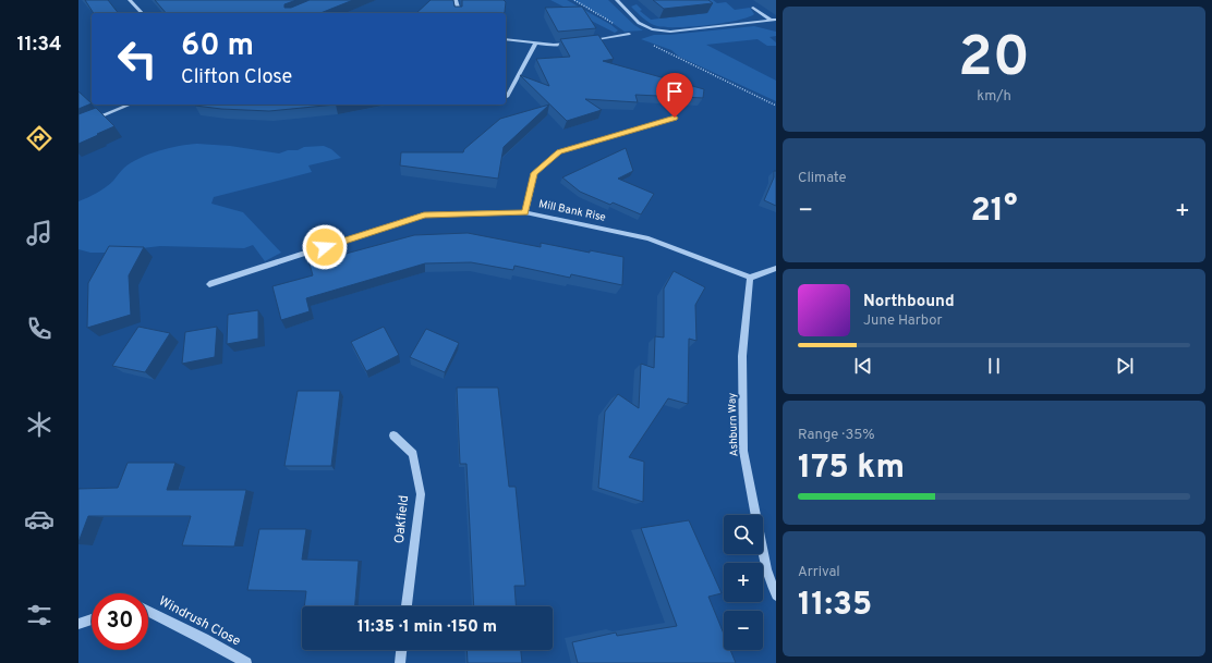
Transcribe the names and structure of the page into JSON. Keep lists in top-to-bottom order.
{
  "streets": {
    "street": [
      "Mill Bank Rise",
      "Ashburn Way",
      "Oakfield",
      "Windrush Close"
    ]
  },
  "crossings": [
    ["Mill Bank Rise", "Ashburn Way"]
  ],
  "page": {
    "tabs": "11:34",
    "tile": [
      ["20", "km/h"],
      "Climate",
      ["Range · 35%", "175 km"],
      ["Arrival", "11:35"]
    ],
    "turn": ["60 m", "Clifton Close"],
    "heat": ["−", "21°", "+"],
    "song": ["Northbound", "June Harbor"],
    "map_buttons": ["+", "−"],
    "limit": "30",
    "trip": "11:35 · 1 min · 150 m"
  }
}
